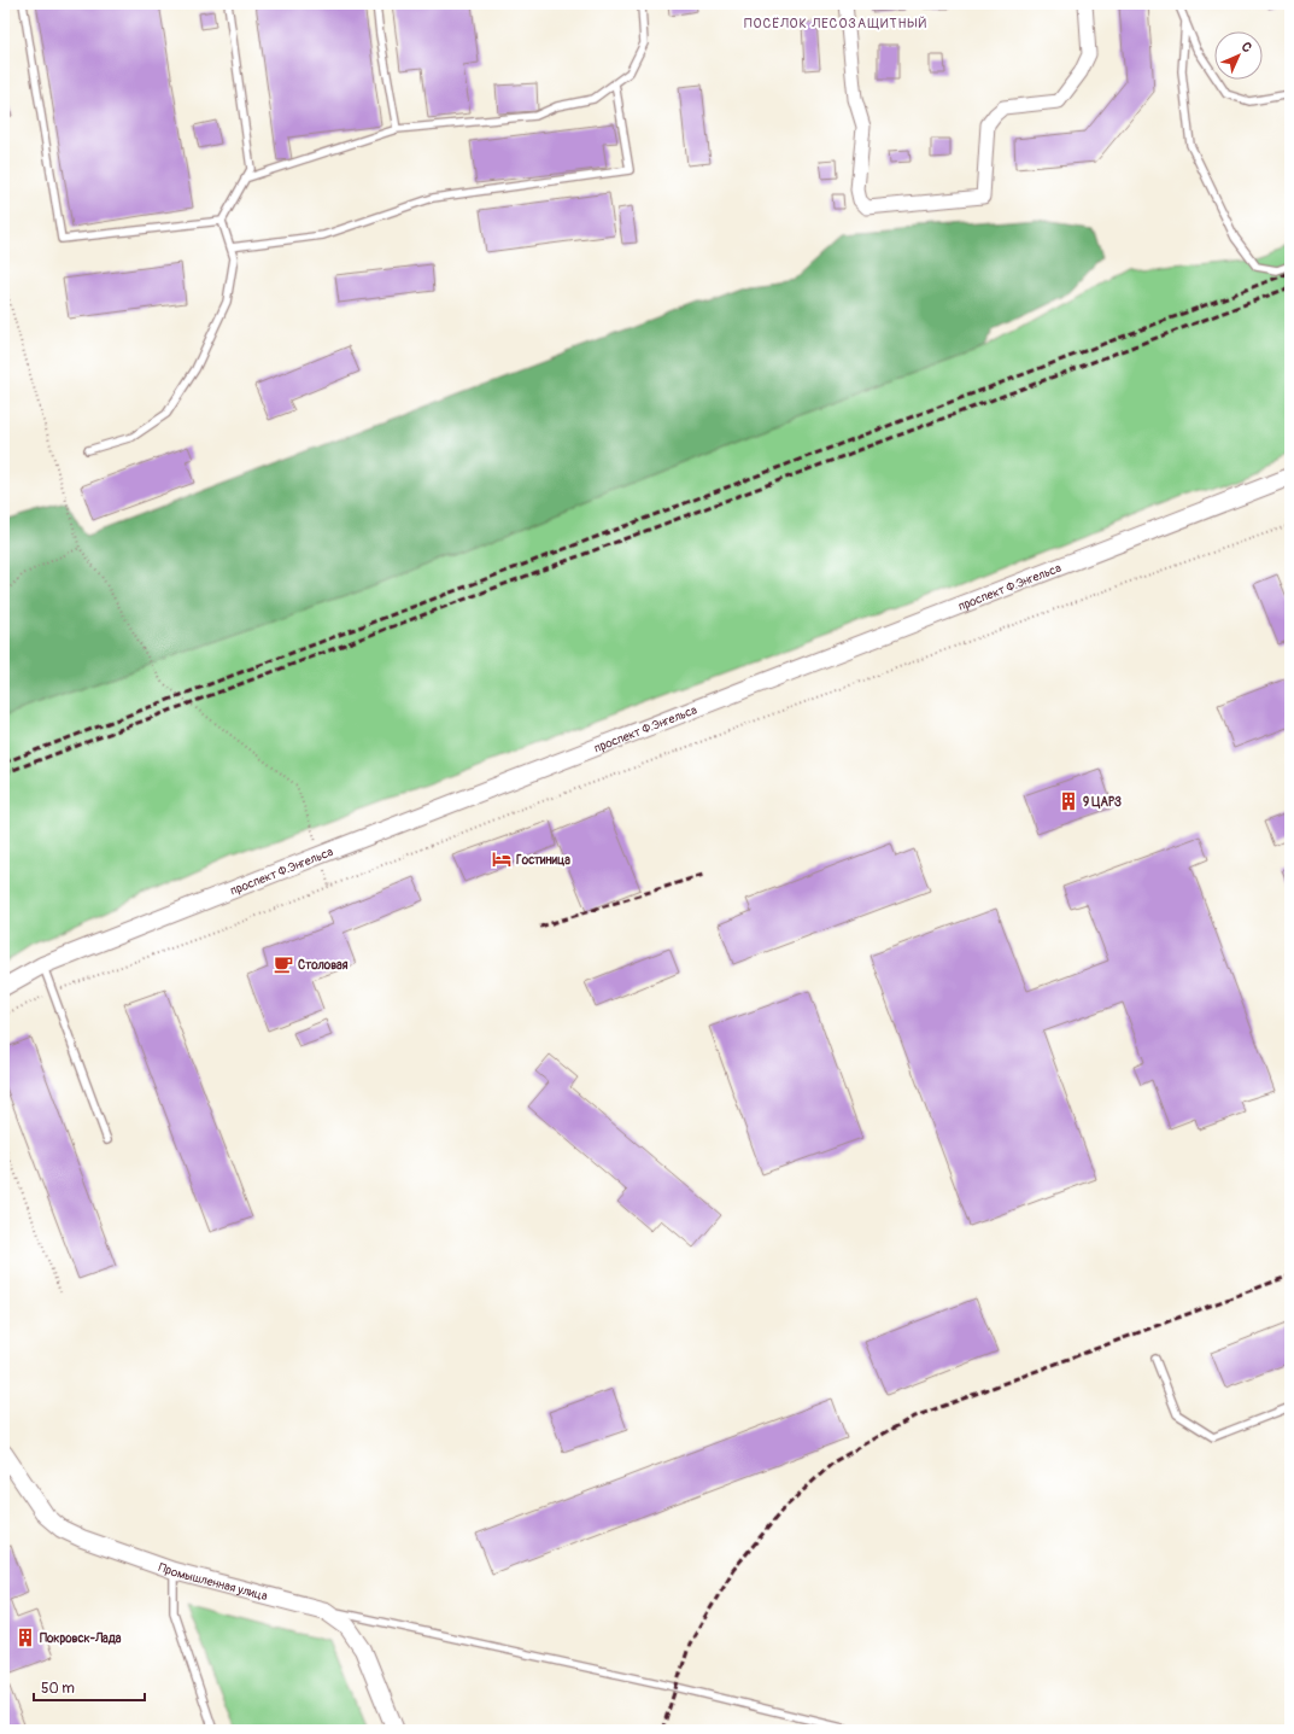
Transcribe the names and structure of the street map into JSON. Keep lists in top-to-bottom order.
{
  "streets": {
    "street": ["проспект Ф.Энгельса", "Промышленная улица"]
  },
  "districts": ["ПОСЁЛОК ЛЕСОЗАЩИТНЫЙ"],
  "places": {
    "building": ["9 ЦАРЗ", "Покровск-Лада"],
    "hotel": ["Гостиница"],
    "cafe": ["Столовая"]
  },
  "scale_bar": "50 m",
  "north": "top right"
}
